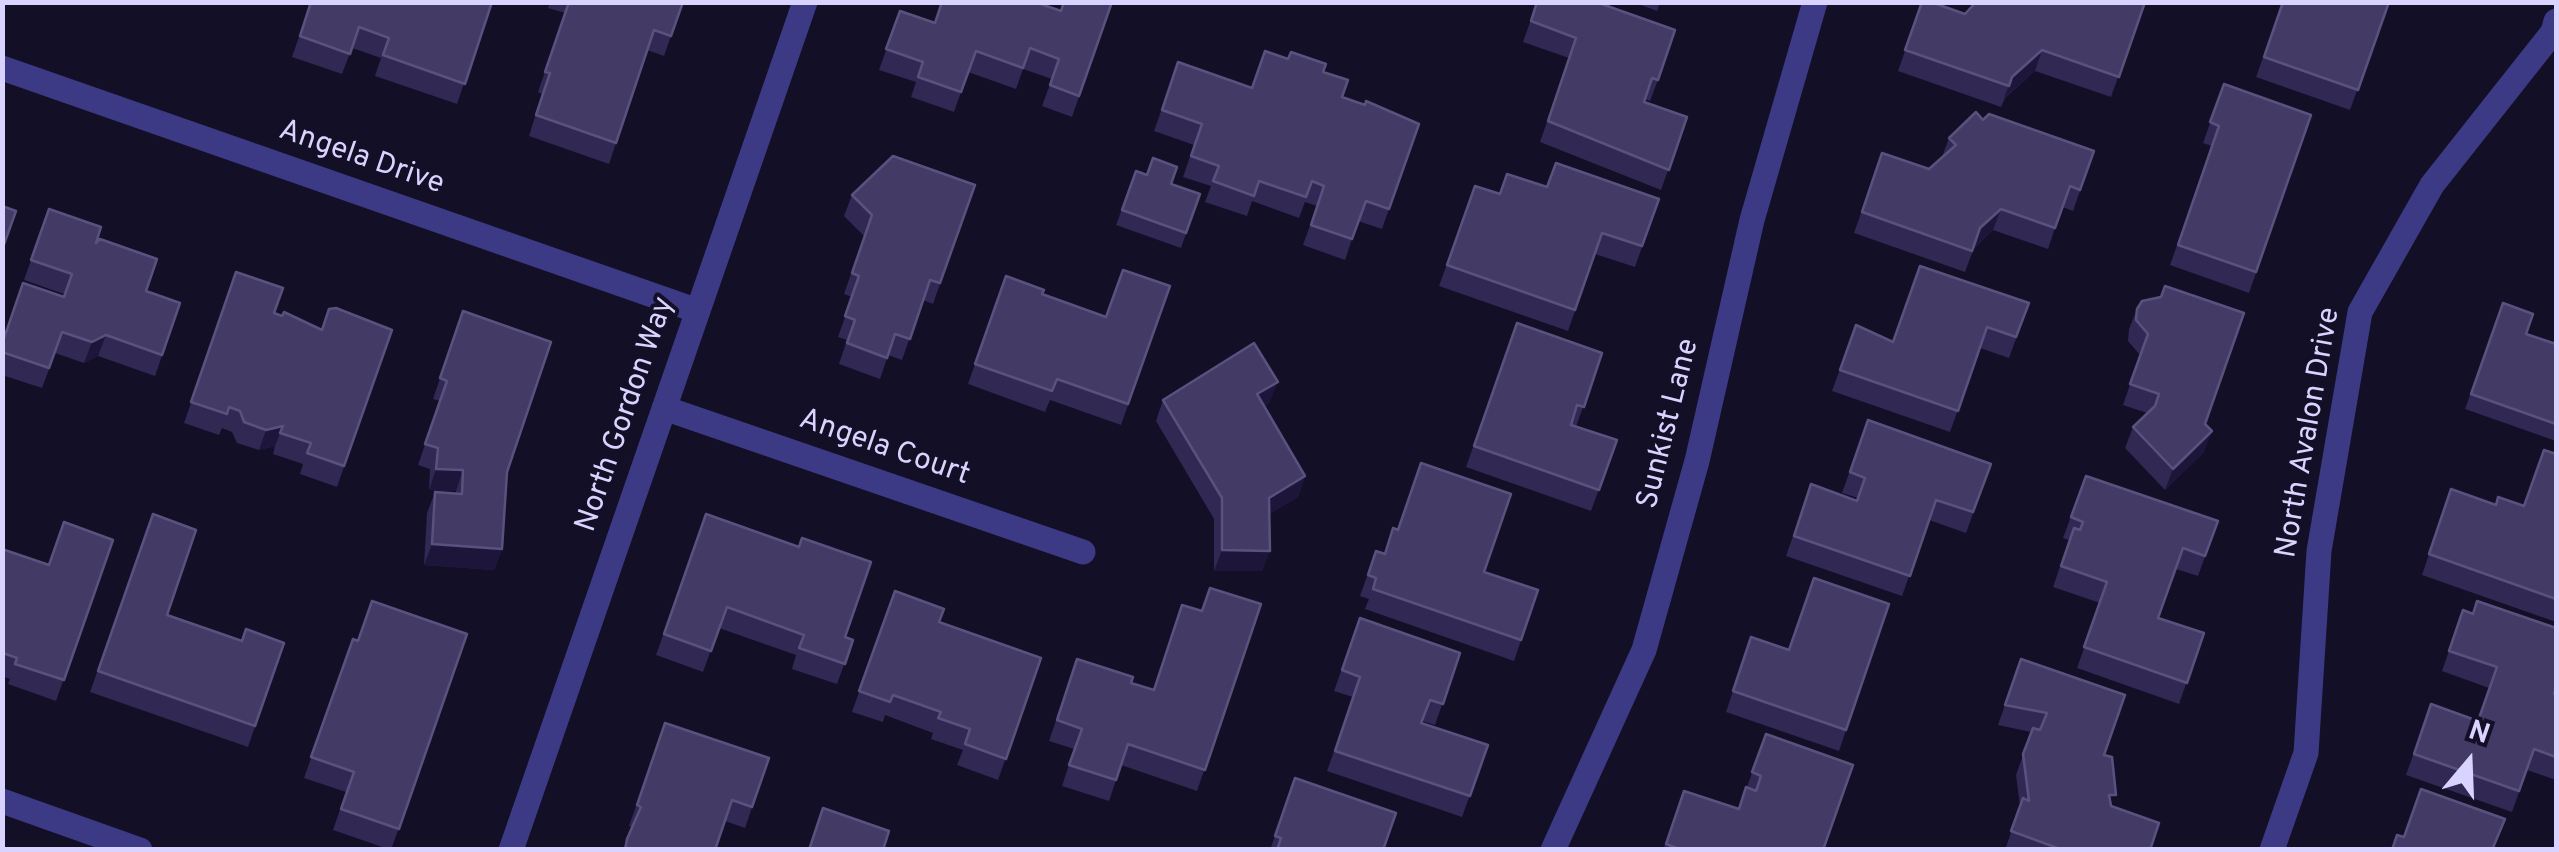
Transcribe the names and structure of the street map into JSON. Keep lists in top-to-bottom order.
{
  "streets": {
    "street": [
      "Angela Drive",
      "North Gordon Way",
      "Sunkist Lane",
      "North Avalon Drive",
      "Angela Court"
    ]
  },
  "crossings": [
    ["Angela Drive", "North Gordon Way"],
    ["North Gordon Way", "Angela Court"]
  ],
  "north": "top"
}
